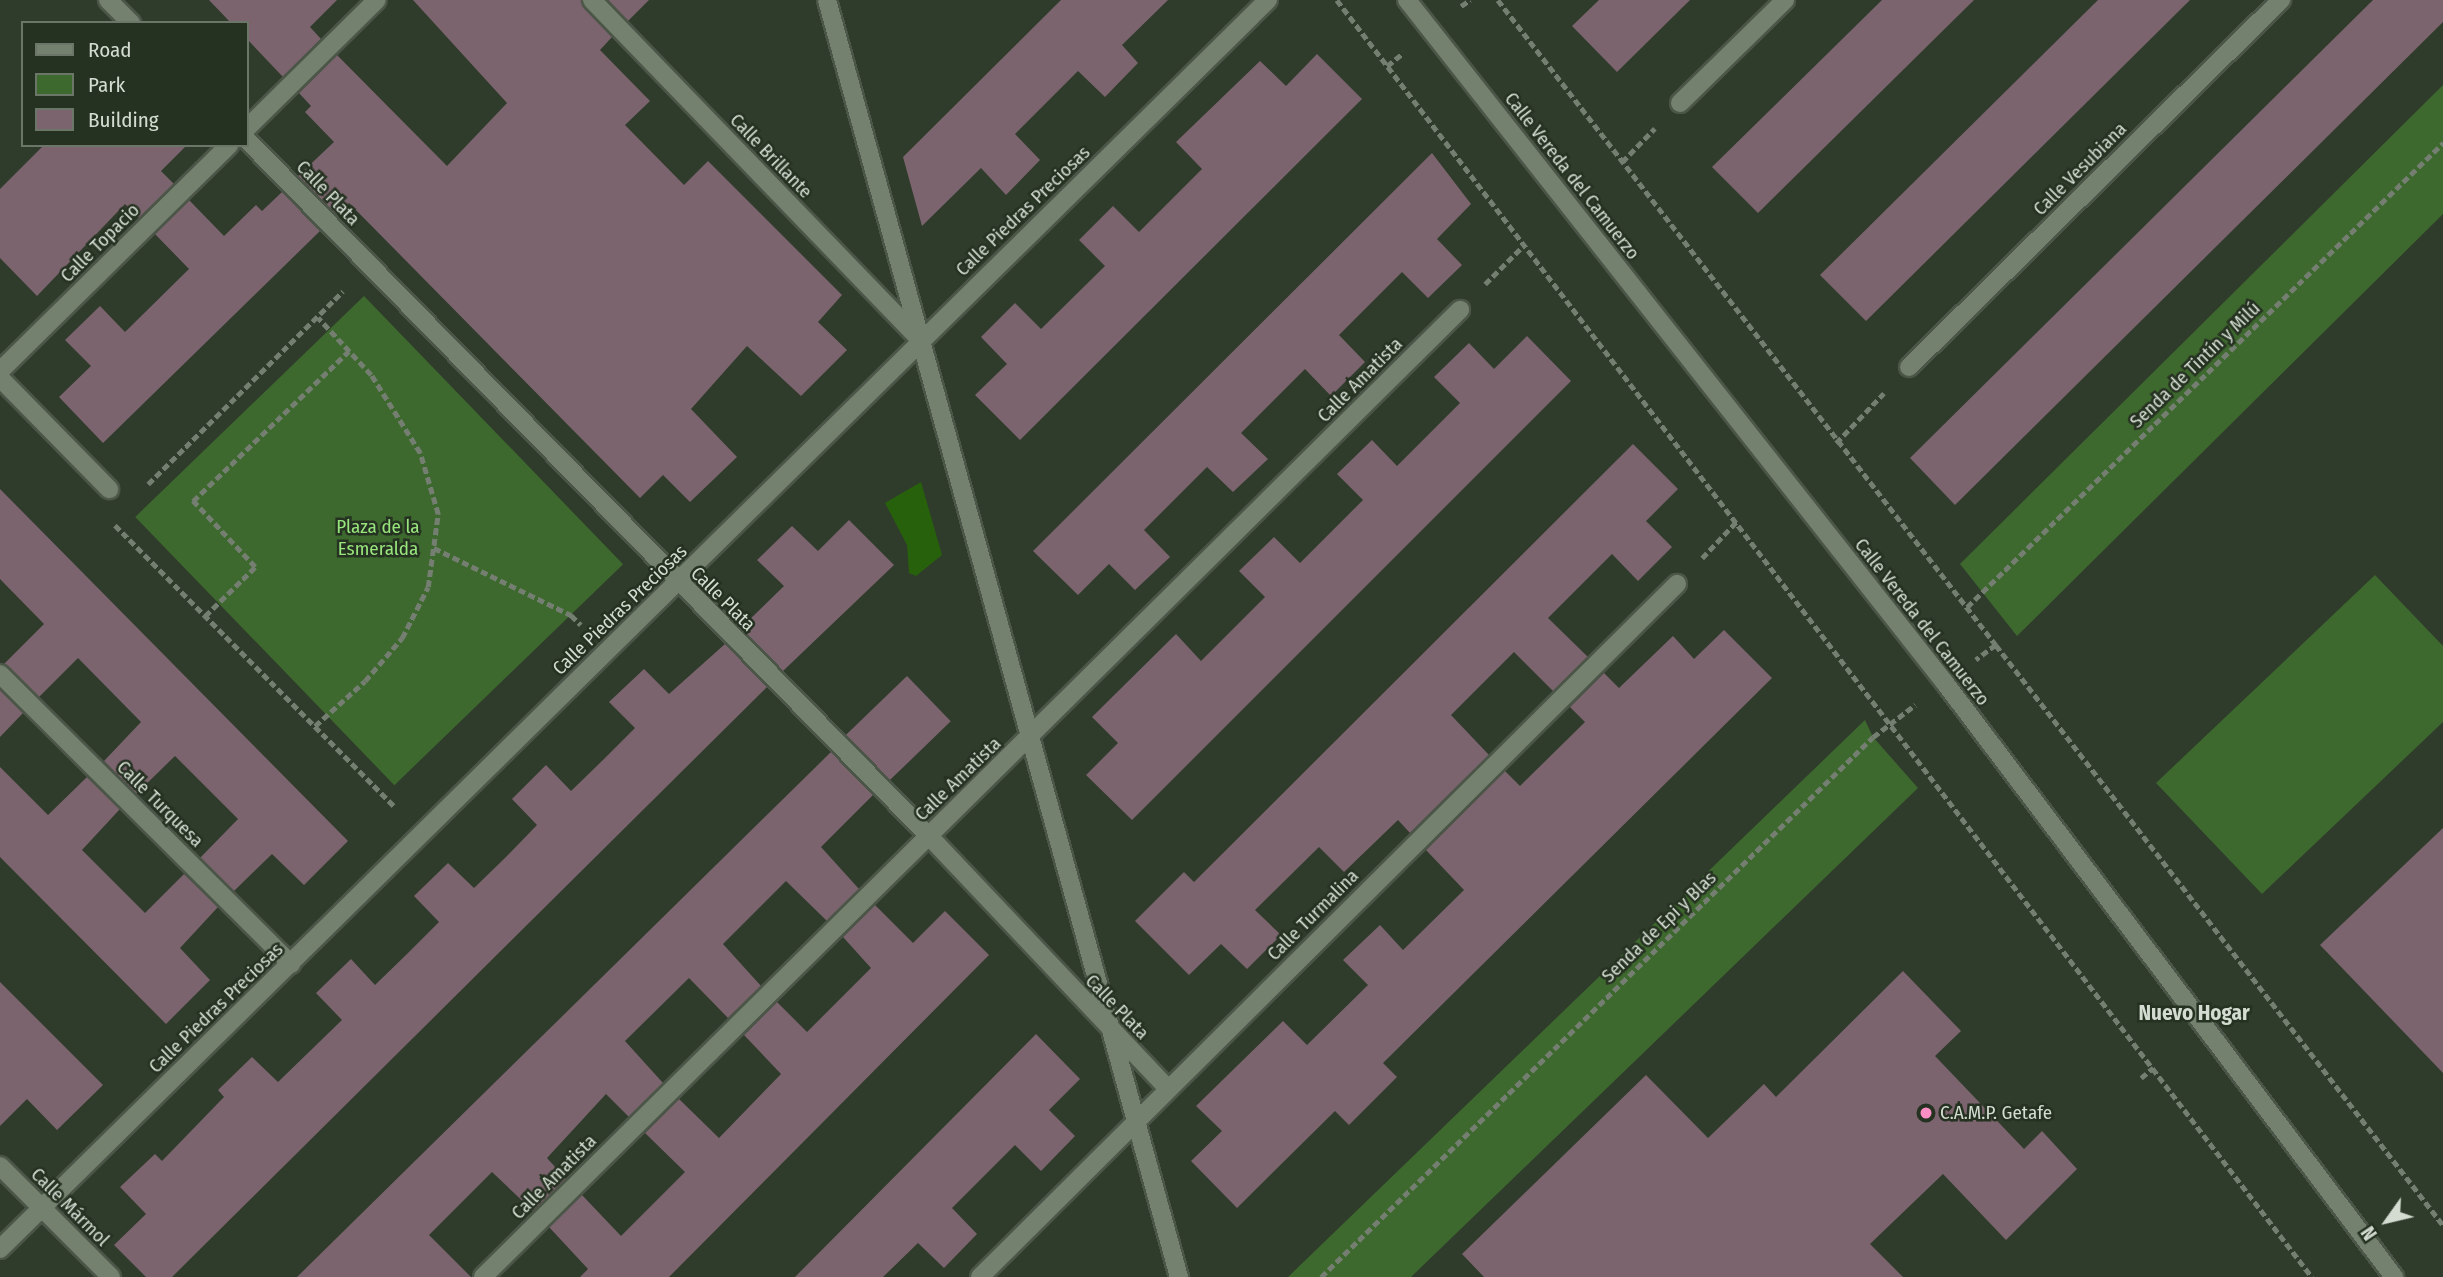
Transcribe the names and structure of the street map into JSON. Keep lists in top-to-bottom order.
{
  "streets": {
    "street": [
      "Calle Brillante",
      "Calle Vesubiana",
      "Calle Vereda del Camuerzo",
      "Calle Plata",
      "Calle Piedras Preciosas",
      "Calle Topacio",
      "Calle Amatista",
      "Calle Turquesa",
      "Calle Turmalina",
      "Calle Mármol"
    ],
    "path": ["Senda de Tintín y Milú", "Senda de Epi y Blas"]
  },
  "crossings": [
    ["Calle Brillante", "Calle Piedras Preciosas"],
    ["Calle Vereda del Camuerzo", "Senda de Epi y Blas"],
    ["Calle Plata", "Calle Piedras Preciosas"],
    ["Calle Plata", "Calle Amatista"],
    ["Calle Plata", "Calle Turmalina"],
    ["Calle Piedras Preciosas", "Calle Turquesa"],
    ["Calle Piedras Preciosas", "Calle Mármol"]
  ],
  "districts": ["Nuevo Hogar"],
  "parks": ["Plaza de la Esmeralda"],
  "places": ["C.A.M.P. Getafe"],
  "legend": ["Road", "Park", "Building"],
  "north": "bottom left"
}
